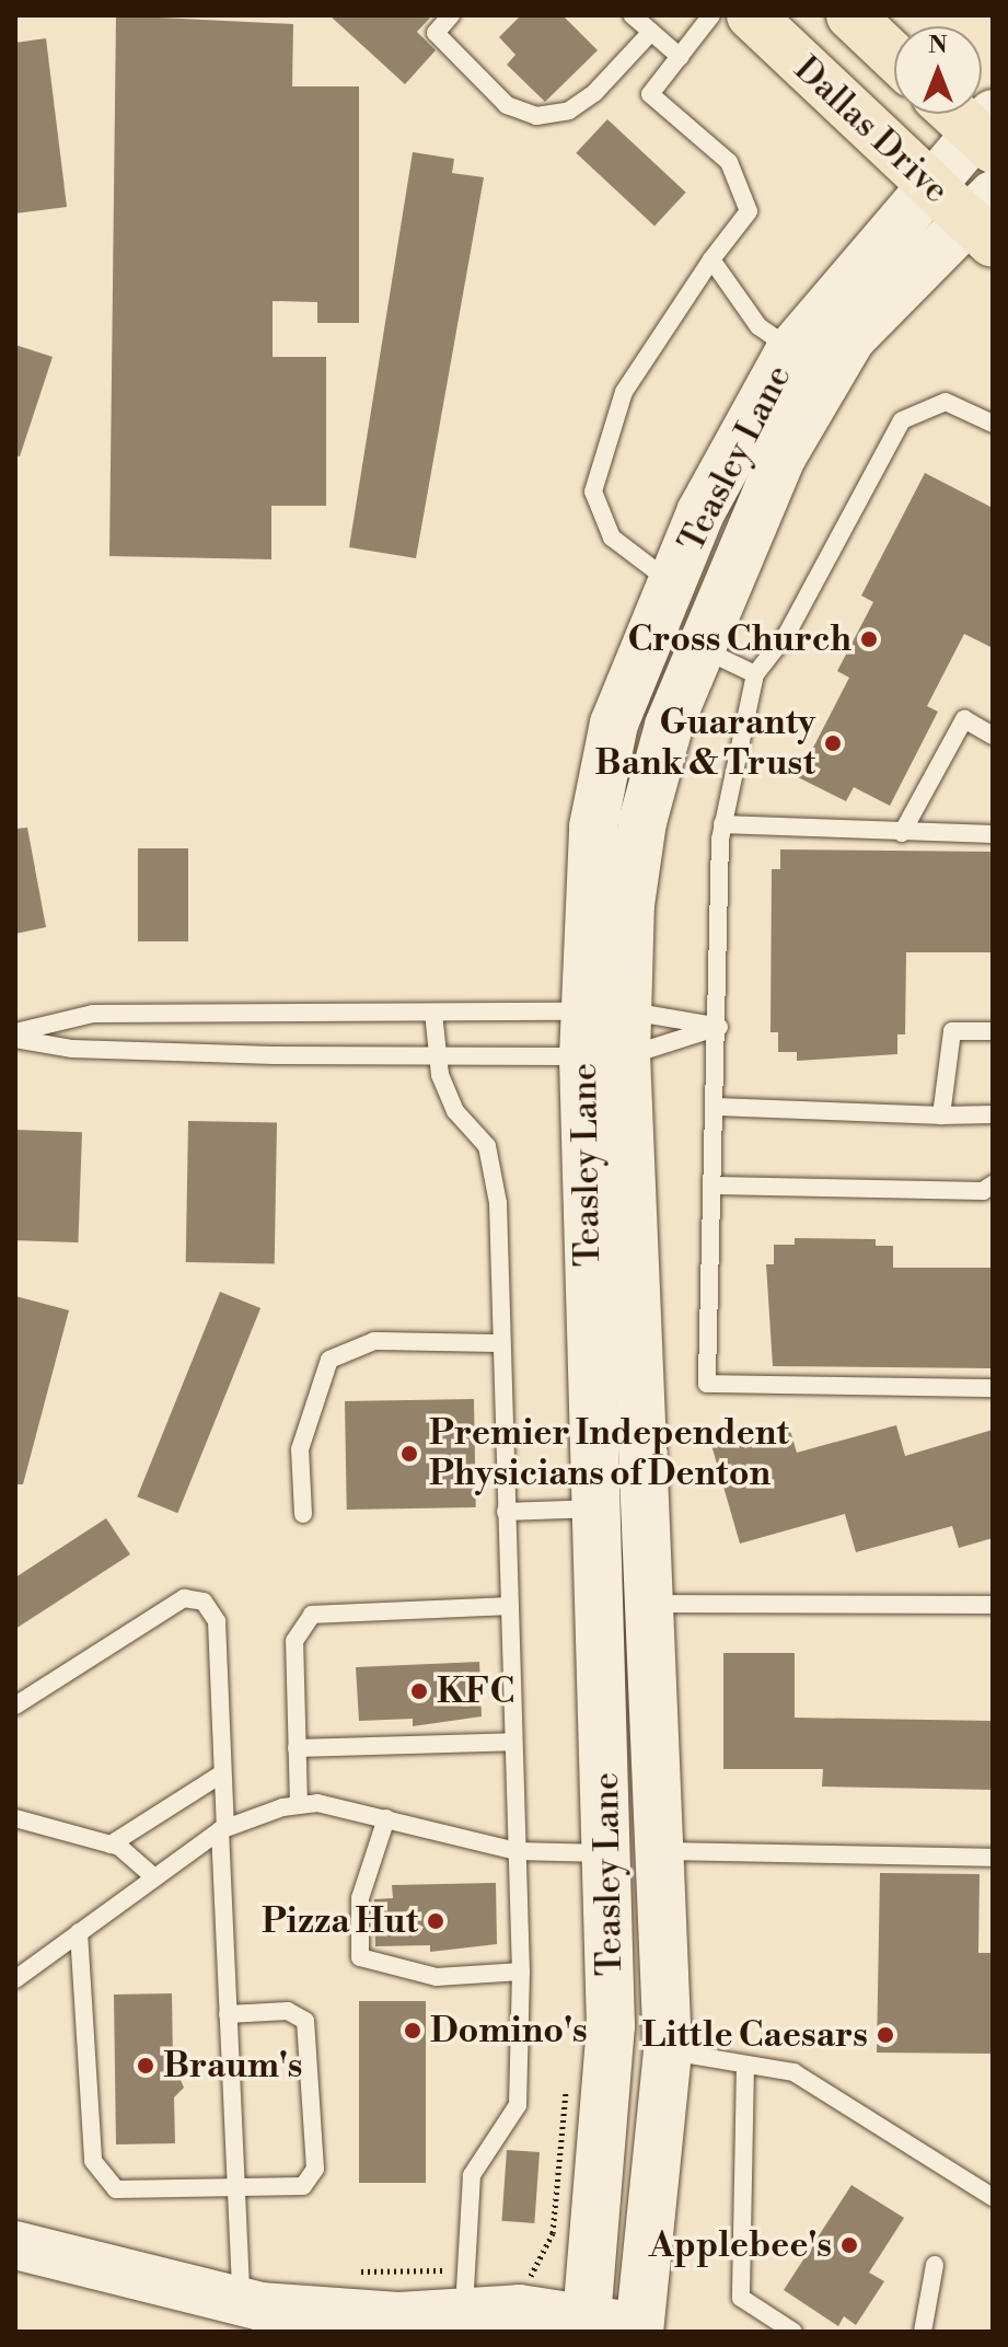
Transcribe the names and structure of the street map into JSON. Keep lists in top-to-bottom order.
{
  "streets": {
    "main road": ["Dallas Drive", "Teasley Lane"]
  },
  "crossings": [
    ["Dallas Drive", "Teasley Lane"]
  ],
  "places": [
    "Cross Church",
    "Guaranty Bank & Trust",
    "Premier Independent Physicians of Denton",
    "KFC",
    "Pizza Hut",
    "Domino's",
    "Little Caesars",
    "Braum's",
    "Applebee's"
  ],
  "north": "top"
}
